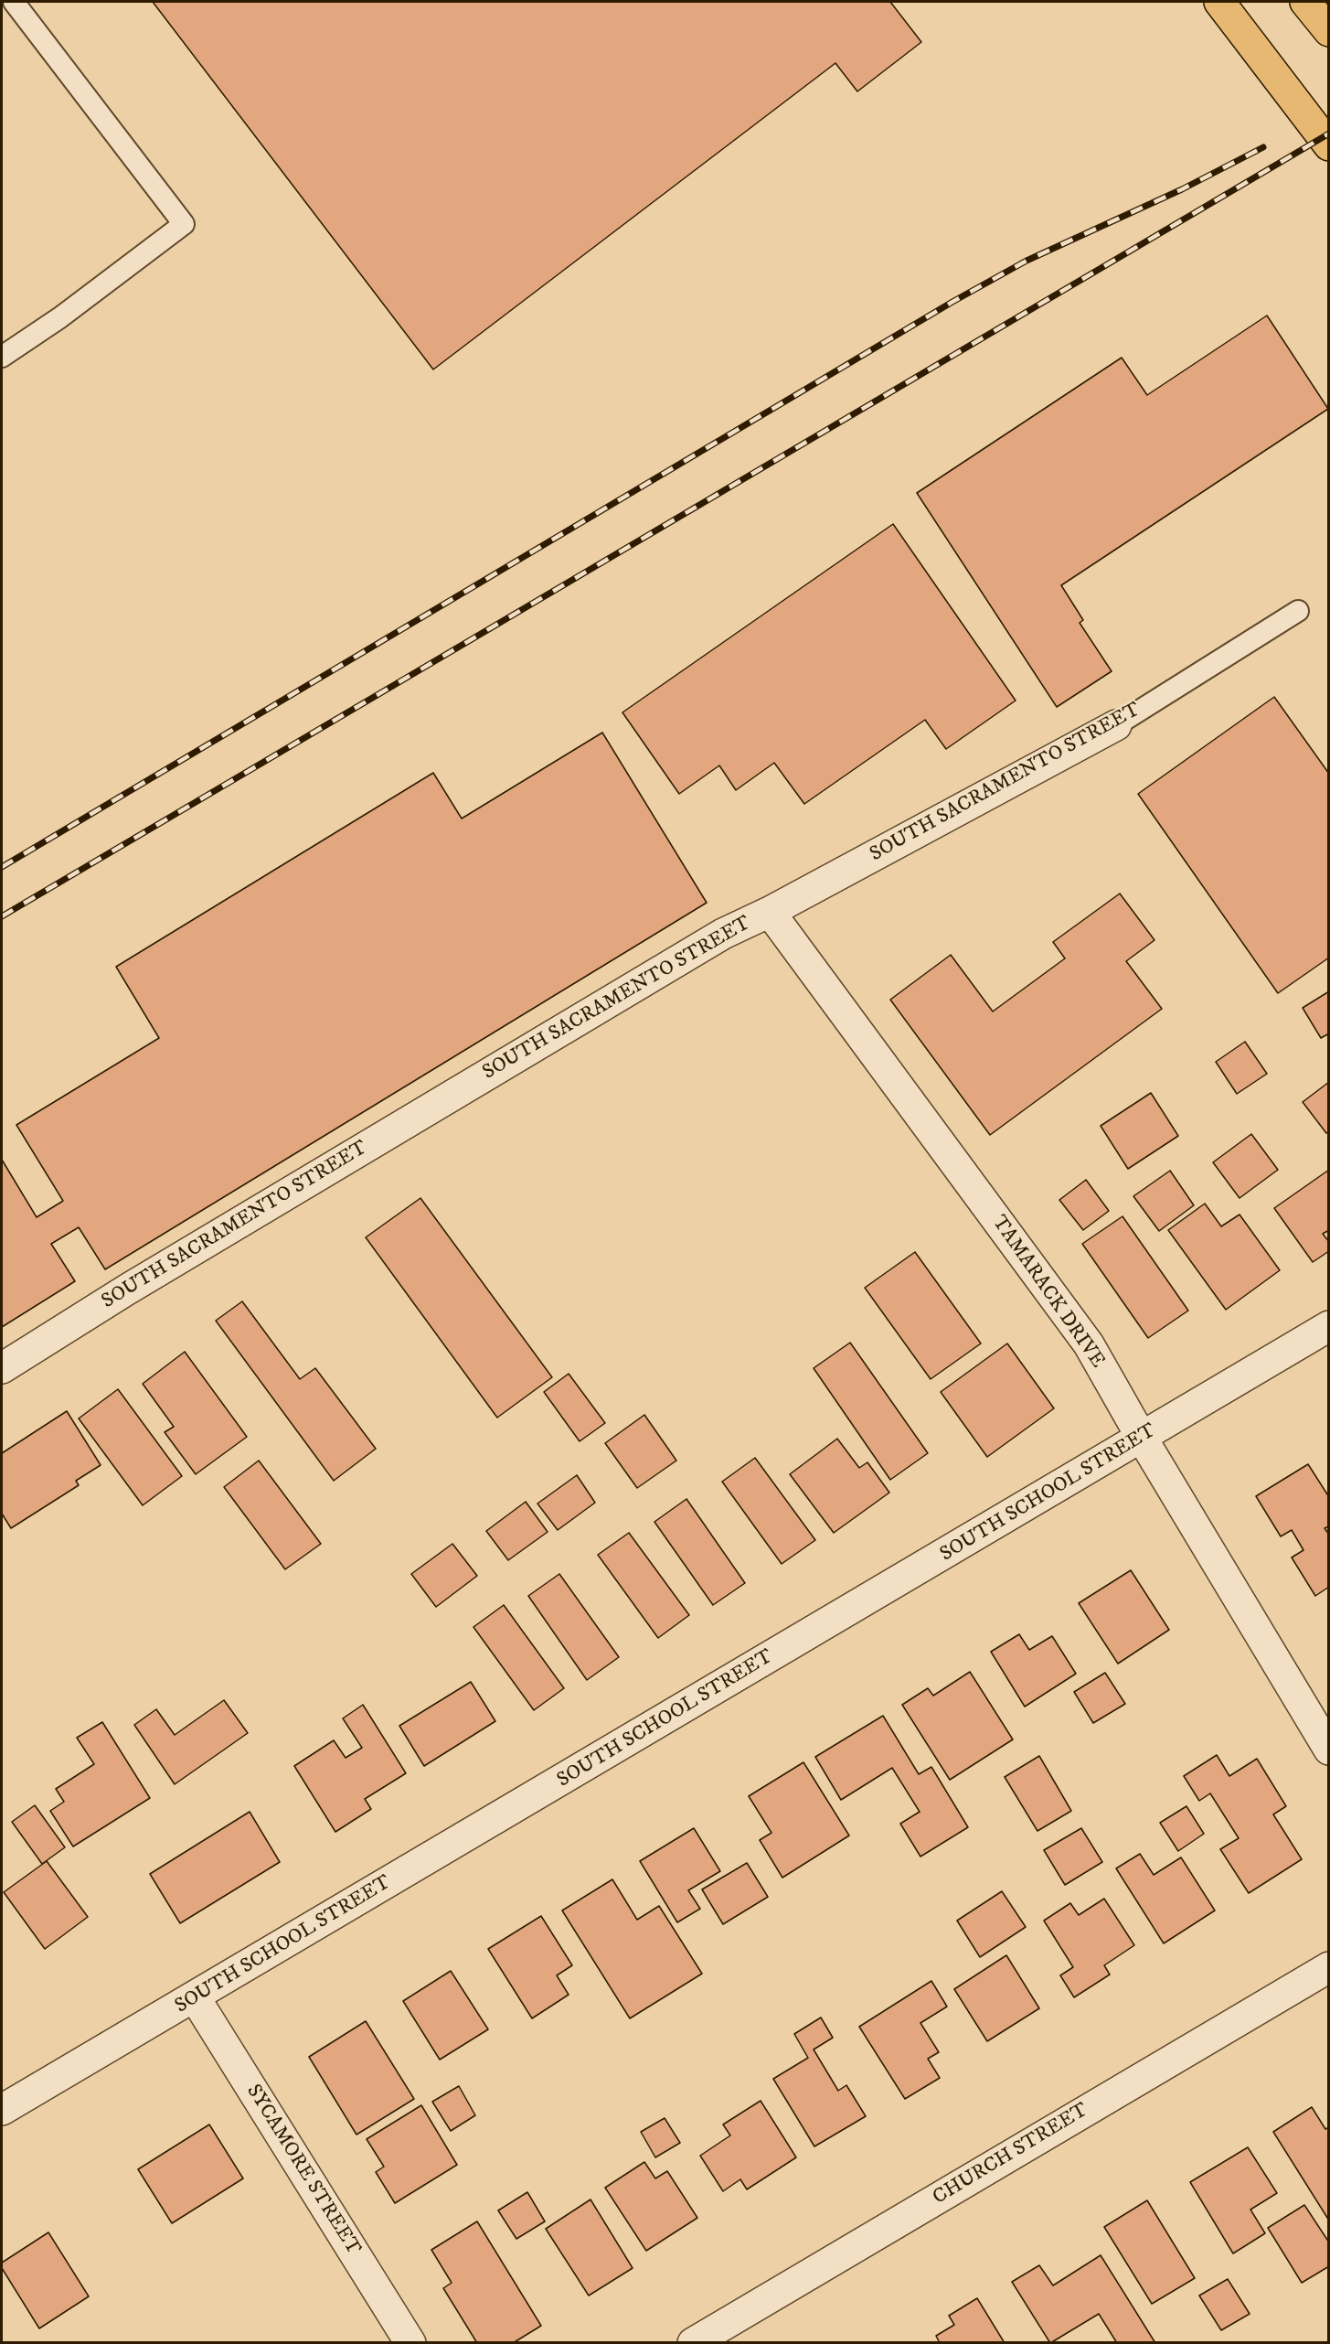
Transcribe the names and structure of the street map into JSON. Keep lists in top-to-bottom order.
{
  "streets": {
    "street": [
      "SOUTH SACRAMENTO STREET",
      "TAMARACK DRIVE",
      "SOUTH SCHOOL STREET",
      "CHURCH STREET",
      "SYCAMORE STREET"
    ]
  },
  "crossings": [
    ["SOUTH SACRAMENTO STREET", "TAMARACK DRIVE"],
    ["TAMARACK DRIVE", "SOUTH SCHOOL STREET"],
    ["SOUTH SCHOOL STREET", "SYCAMORE STREET"]
  ]
}
